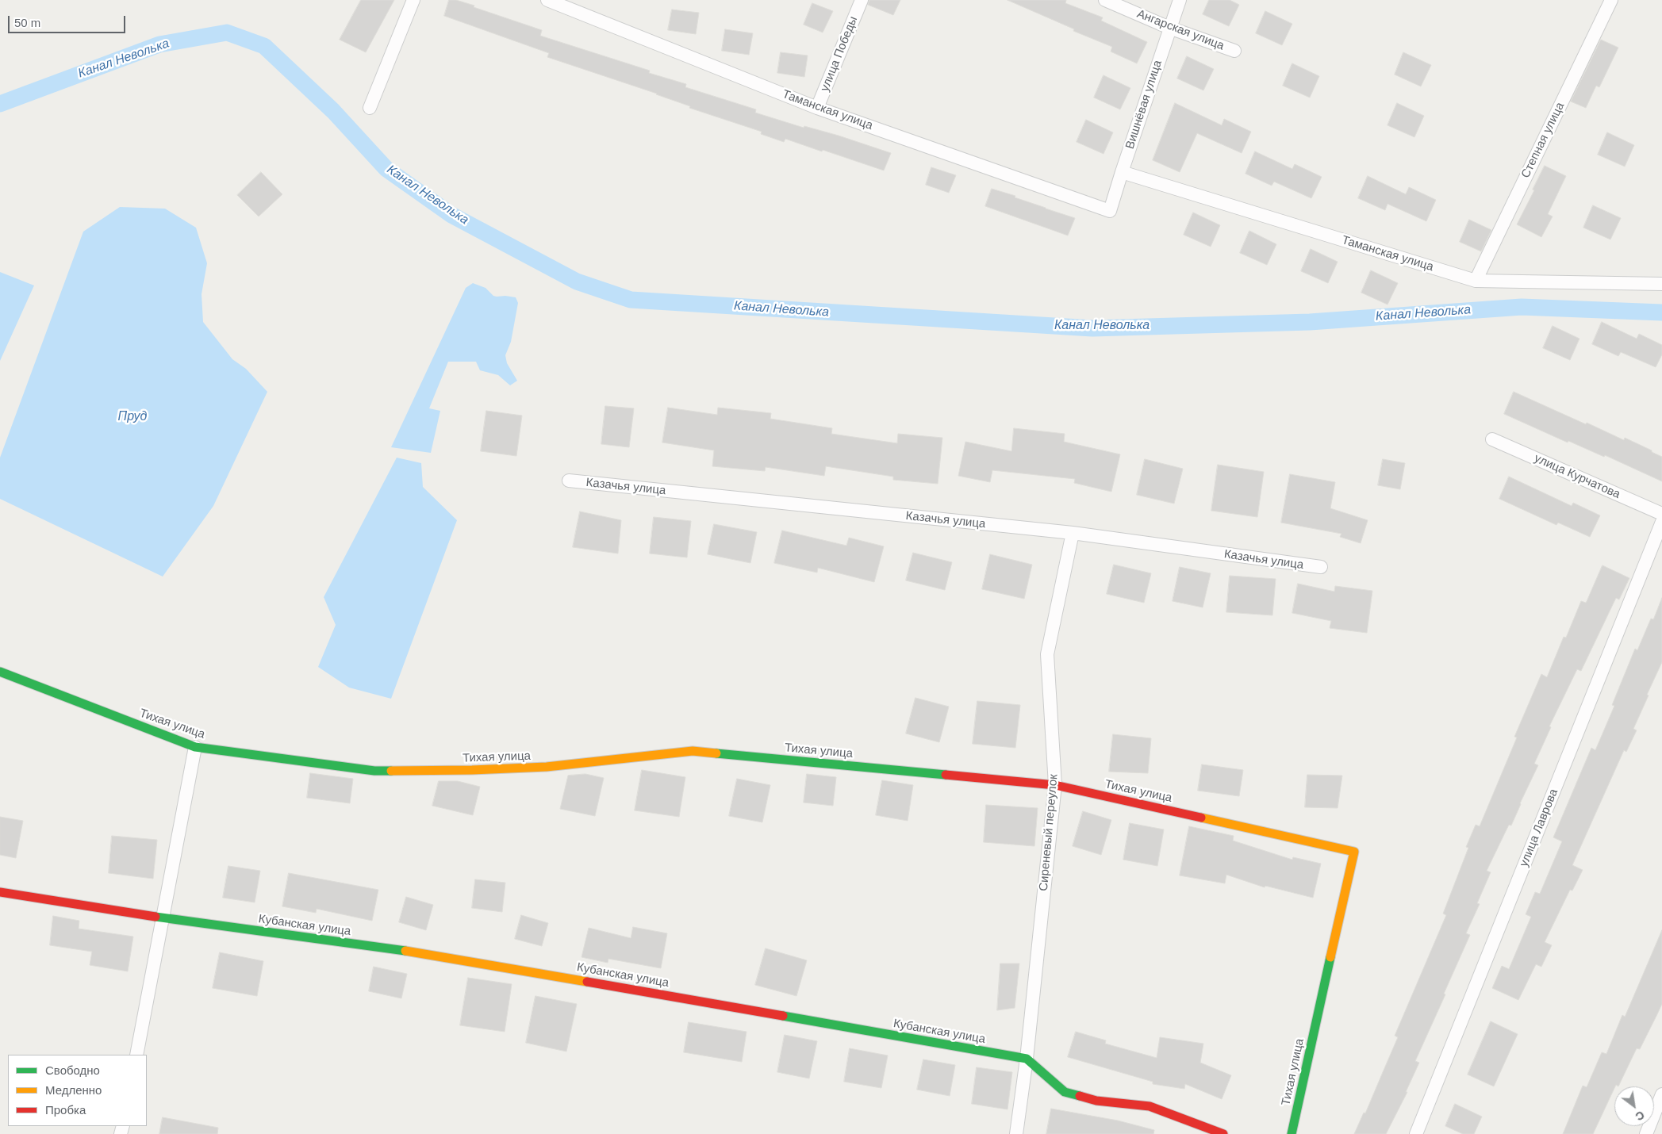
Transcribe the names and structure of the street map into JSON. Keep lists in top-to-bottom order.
{
  "streets": {
    "street": [
      "Ангарская улица",
      "улица Победы",
      "Вишнёвая улица",
      "Таманская улица",
      "Степная улица",
      "улица Курчатова",
      "Казачья улица",
      "Тихая улица",
      "улица Лаврова",
      "Сиреневый переулок",
      "Кубанская улица"
    ]
  },
  "crossings": [
    ["Ангарская улица", "Вишнёвая улица"],
    ["улица Победы", "Таманская улица"],
    ["Вишнёвая улица", "Таманская улица"],
    ["Таманская улица", "Степная улица"],
    ["Казачья улица", "Сиреневый переулок"],
    ["Тихая улица", "Сиреневый переулок"],
    ["Сиреневый переулок", "Кубанская улица"]
  ],
  "water": ["Канал Неволька", "Пруд"],
  "legend": ["Свободно", "Медленно", "Пробка"],
  "scale_bar": "50 m",
  "north": "bottom right"
}
